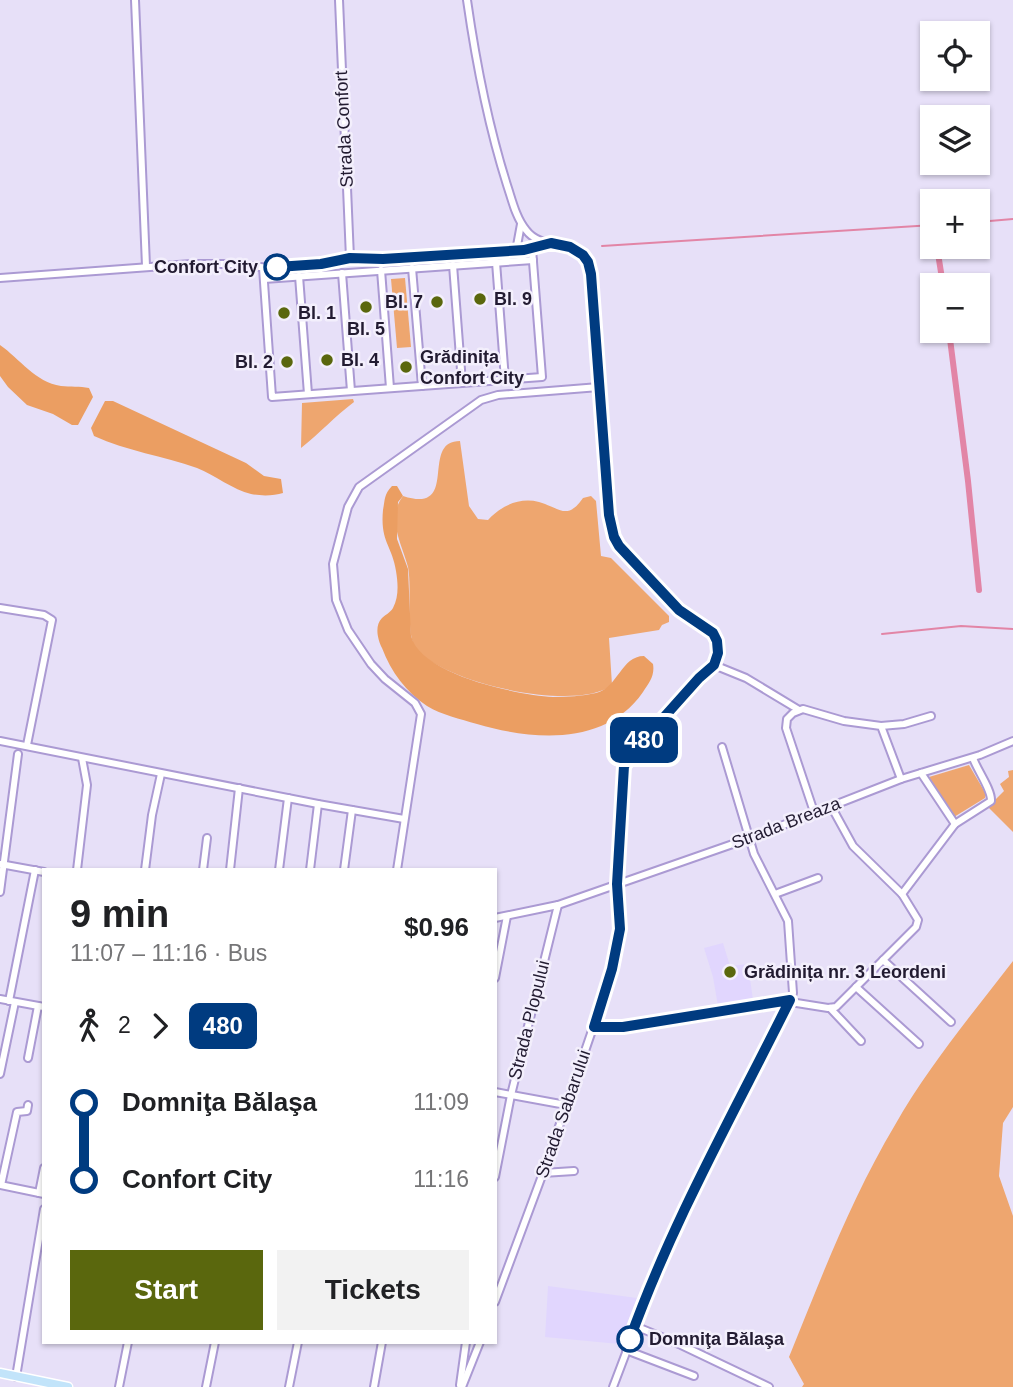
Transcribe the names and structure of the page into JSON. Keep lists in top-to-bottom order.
{
  "streets": {
    "street": [
      "Strada Confort",
      "Strada Breaza",
      "Strada Plopului",
      "Strada Sabarului"
    ]
  },
  "crossings": [
    ["Strada Breaza", "Strada Plopului"],
    ["Strada Breaza", "Strada Sabarului"]
  ],
  "places": [
    "Confort City",
    "Bl. 9",
    "Bl. 7",
    "Bl. 5",
    "Bl. 1",
    "Bl. 4",
    "Bl. 2",
    "Grădinița Confort City",
    "Grădinița nr. 3 Leordeni",
    "Domniţa Bălaşa"
  ],
  "lines": ["bus line 480"],
  "page": {
    "on_map": "480",
    "map_buttons": ["+", "−"],
    "heading": ["9 min", "11:07 – 11:16 · Bus", "$0.96"],
    "legs": ["2", "480"],
    "list": [
      {
        "name": "Domniţa Bălaşa",
        "value": "11:09"
      },
      {
        "name": "Confort City",
        "value": "11:16"
      }
    ],
    "buttons": ["Start", "Tickets"]
  }
}
